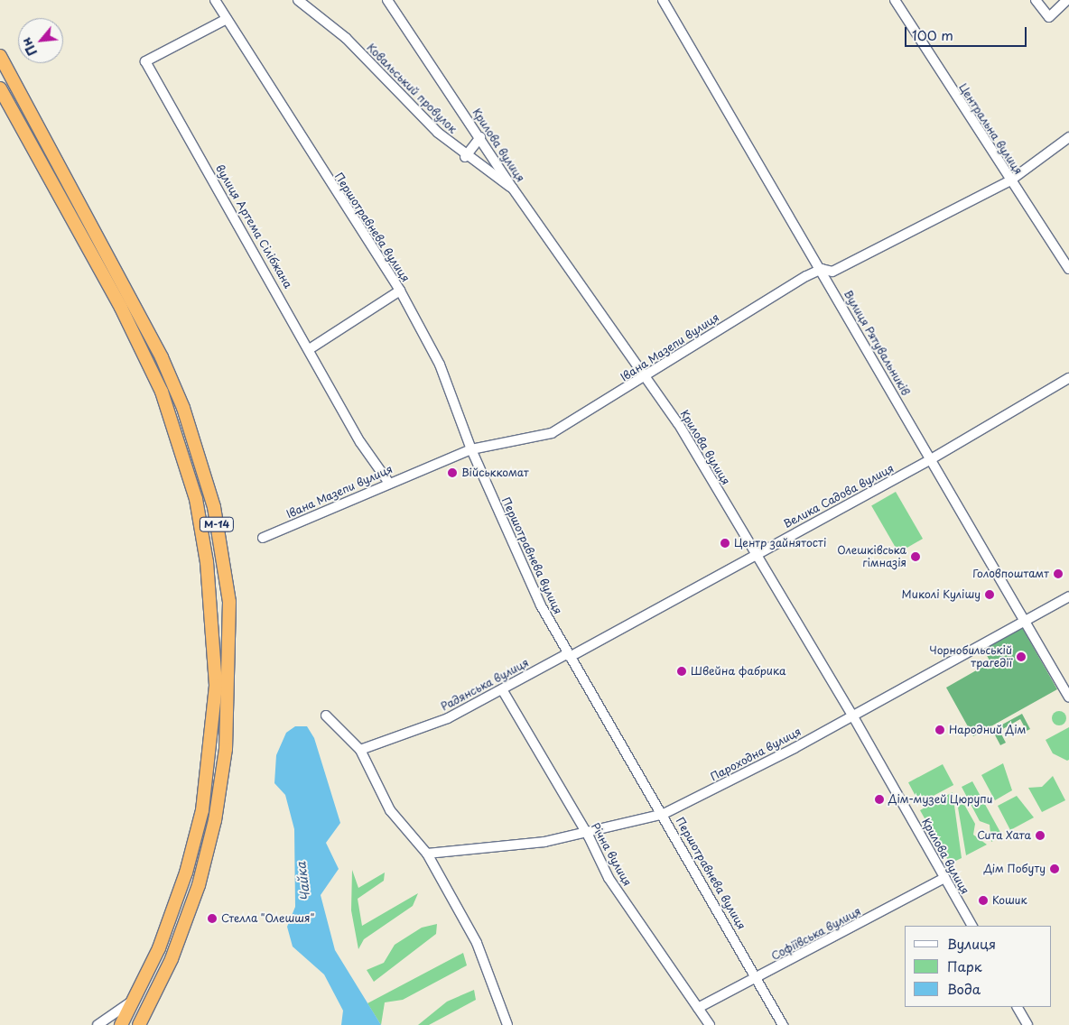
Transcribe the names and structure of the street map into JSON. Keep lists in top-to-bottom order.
{
  "streets": {
    "highway": ["М-14"],
    "street": [
      "Ковальський провулок",
      "Центральна вулиця",
      "Крилова вулиця",
      "вулиця Артема Сілібжана",
      "Першотравнева вулиця",
      "Вулиця Рятувальників",
      "Івана Мазепи вулиця",
      "Велика Садова вулиця",
      "Радянська вулиця",
      "Пароходна вулиця",
      "Річна вулиця",
      "Софіївська вулиця"
    ]
  },
  "crossings": [
    ["Ковальський провулок", "Крилова вулиця"],
    ["Центральна вулиця", "Івана Мазепи вулиця"],
    ["Крилова вулиця", "Івана Мазепи вулиця"],
    ["Крилова вулиця", "Велика Садова вулиця"],
    ["Крилова вулиця", "Пароходна вулиця"],
    ["Крилова вулиця", "Софіївська вулиця"],
    ["вулиця Артема Сілібжана", "Першотравнева вулиця"],
    ["вулиця Артема Сілібжана", "Івана Мазепи вулиця"],
    ["Першотравнева вулиця", "Івана Мазепи вулиця"],
    ["Першотравнева вулиця", "Велика Садова вулиця"],
    ["Першотравнева вулиця", "Радянська вулиця"],
    ["Першотравнева вулиця", "Пароходна вулиця"],
    ["Першотравнева вулиця", "Софіївська вулиця"],
    ["Вулиця Рятувальників", "Івана Мазепи вулиця"],
    ["Вулиця Рятувальників", "Велика Садова вулиця"],
    ["Вулиця Рятувальників", "Пароходна вулиця"],
    ["Велика Садова вулиця", "Радянська вулиця"],
    ["Радянська вулиця", "Річна вулиця"],
    ["Пароходна вулиця", "Річна вулиця"],
    ["Річна вулиця", "Софіївська вулиця"]
  ],
  "water": ["Чайка"],
  "places": [
    "Військкомат",
    "Центр зайнятості",
    "Олешківська гімназія",
    "Головпоштамт",
    "Миколі Кулішу",
    "Чорнобильській трагедії",
    "Швейна фабрика",
    "Народний Дім",
    "Дім-музей Цюрупи",
    "Сита Хата",
    "Дім Побуту",
    "Кошик",
    "Стелла \"Олешшя\""
  ],
  "legend": ["Вулиця", "Парк", "Вода"],
  "scale_bar": "100 m",
  "north": "bottom left"
}
